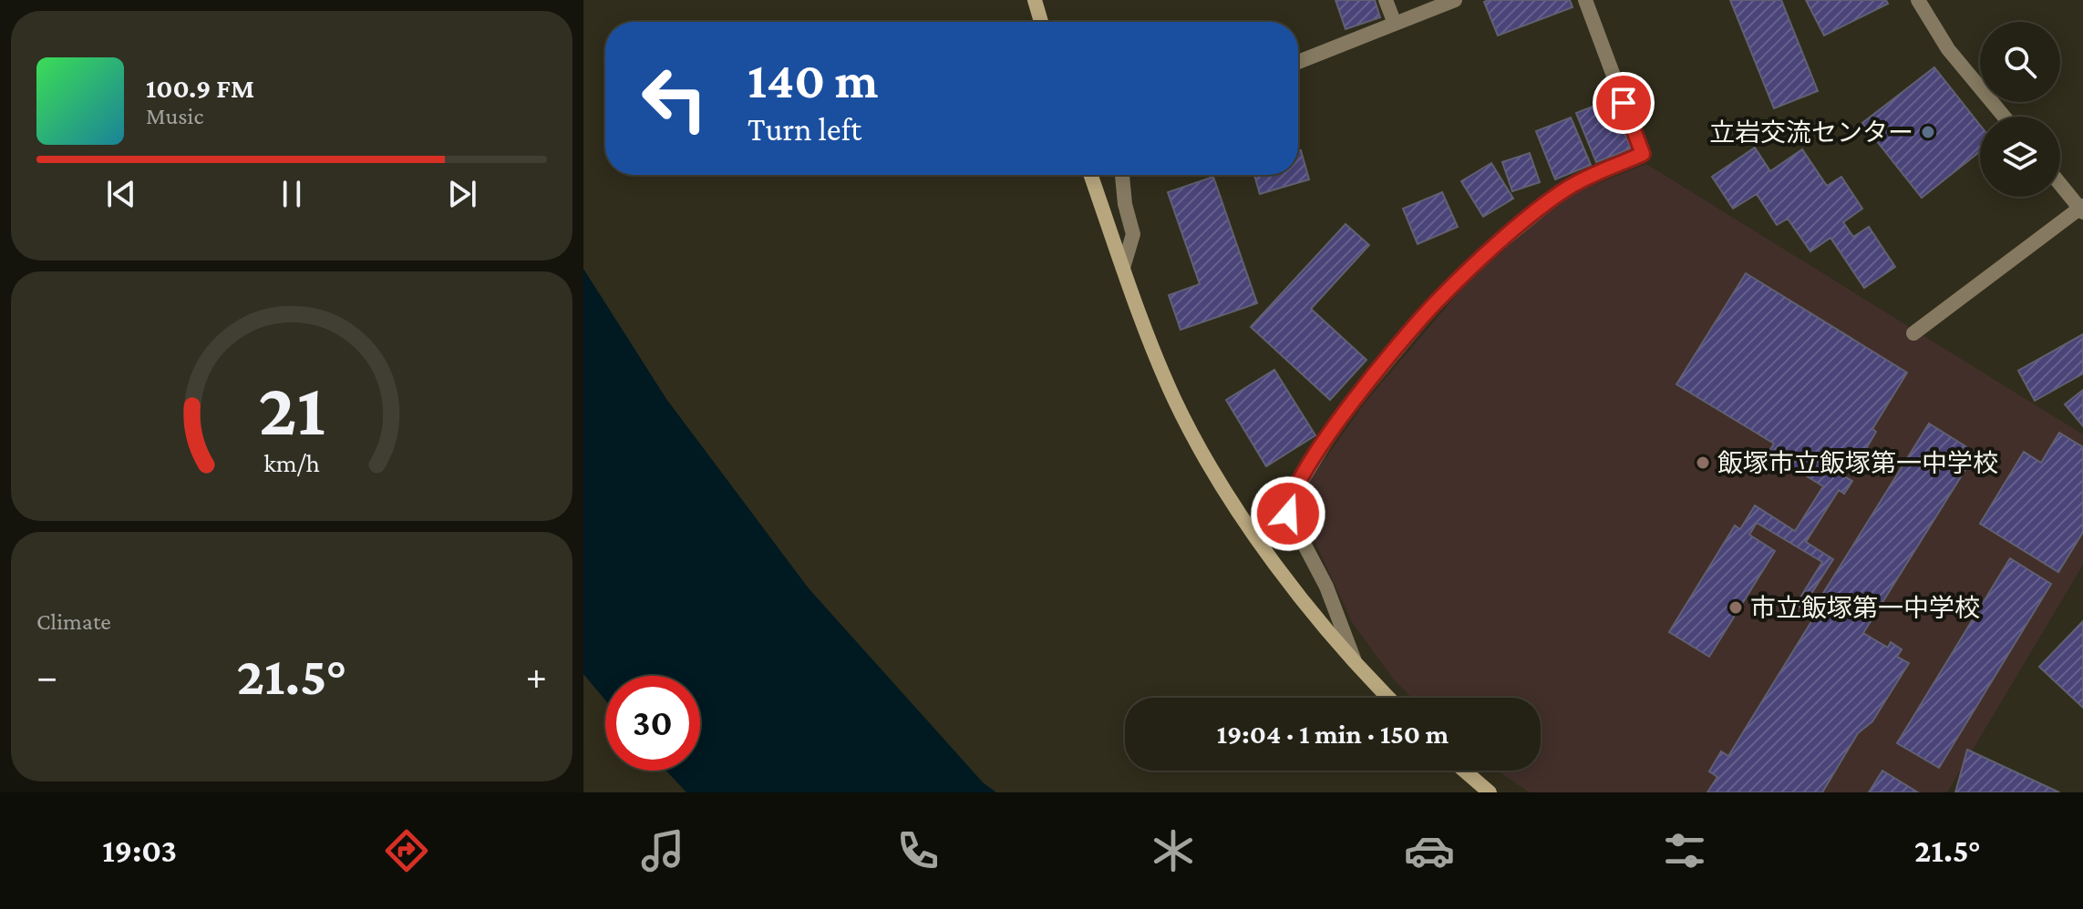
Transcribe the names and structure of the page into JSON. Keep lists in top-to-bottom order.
{
  "places": ["立岩交流センター", "飯塚市立飯塚第一中学校", "市立飯塚第一中学校"],
  "page": {
    "turn": ["140 m", "Turn left"],
    "song": ["100.9 FM", "Music"],
    "tile": "Climate",
    "heat": ["−", "21.5°", "+"],
    "limit": "30",
    "trip": "19:04 · 1 min · 150 m",
    "tabs": ["19:03", "21.5°"],
    "gauge": ["21", "km/h"]
  }
}
